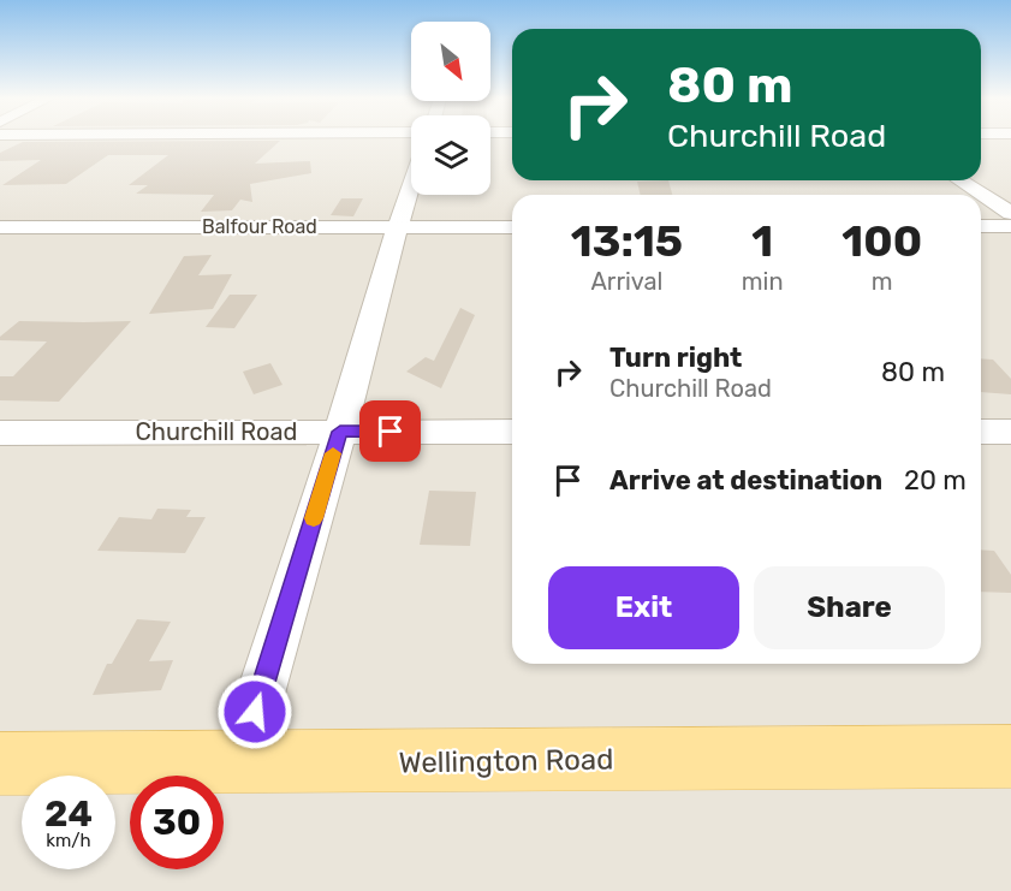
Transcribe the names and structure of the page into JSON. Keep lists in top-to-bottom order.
{
  "streets": {
    "main road": ["Wellington Road"],
    "street": ["Balfour Road", "Churchill Road"]
  },
  "north": "bottom right",
  "page": {
    "turn": ["80 m", "Churchill Road"],
    "eta": [
      "13:15",
      "Arrival",
      "1",
      "min",
      "100",
      "m"
    ],
    "list": [
      {
        "name": "Turn right",
        "note": "Churchill Road",
        "value": "80 m"
      },
      {
        "name": "Arrive at destination",
        "value": "20 m"
      }
    ],
    "buttons": ["Exit", "Share"],
    "speed": "24 km/h",
    "limit": "30"
  }
}
